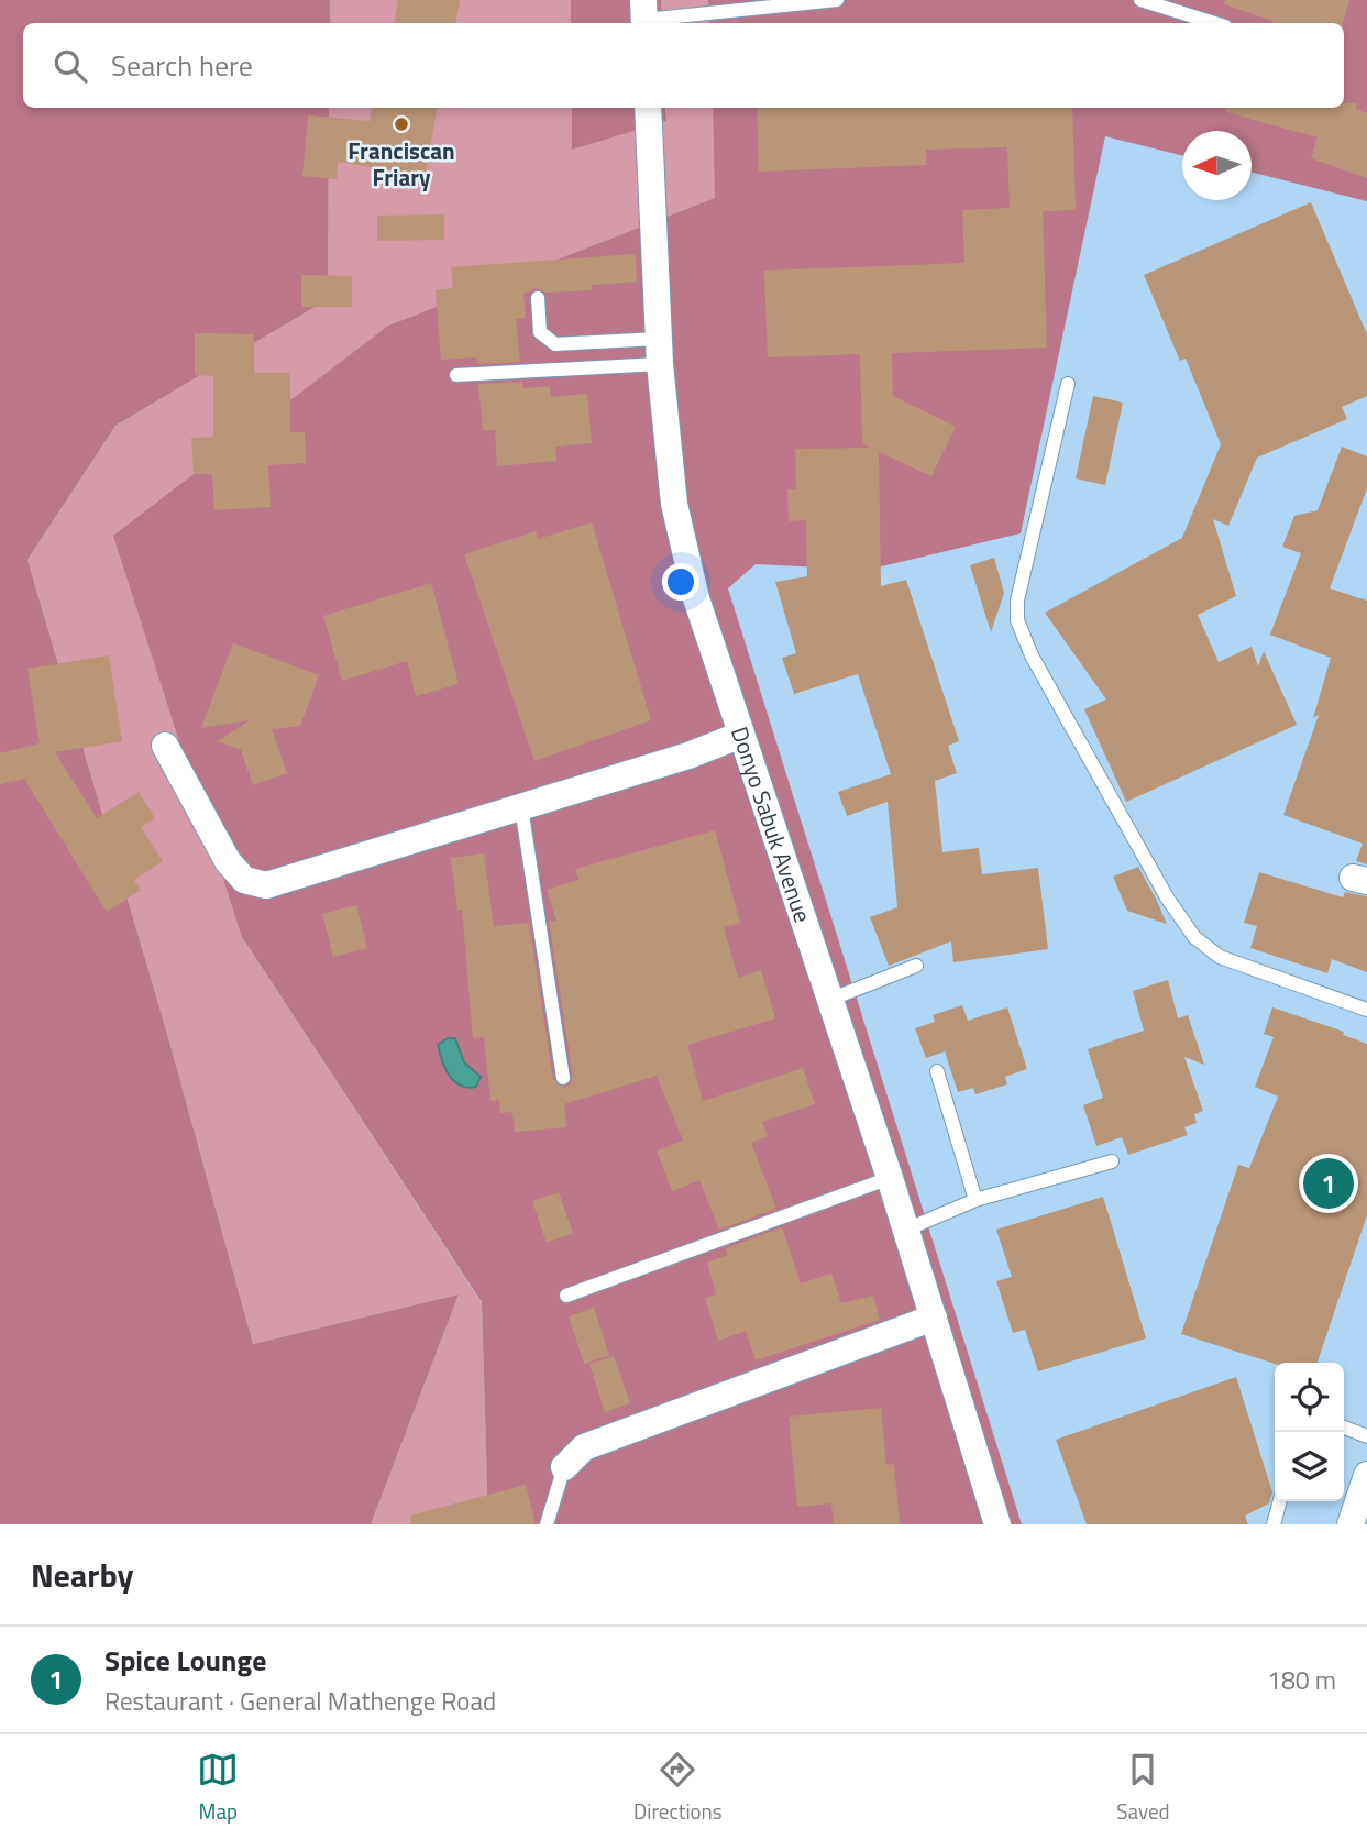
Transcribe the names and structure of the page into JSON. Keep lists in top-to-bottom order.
{
  "streets": {
    "street": ["Donyo Sabuk Avenue"]
  },
  "places": ["Franciscan Friary"],
  "north": "left",
  "page": {
    "search": "Search here",
    "pins": "1",
    "heading": "Nearby",
    "list": [
      {
        "mark": "1",
        "name": "Spice Lounge",
        "note": "Restaurant · General Mathenge Road",
        "value": "180 m"
      }
    ],
    "nav": ["Map", "Directions", "Saved"]
  }
}
